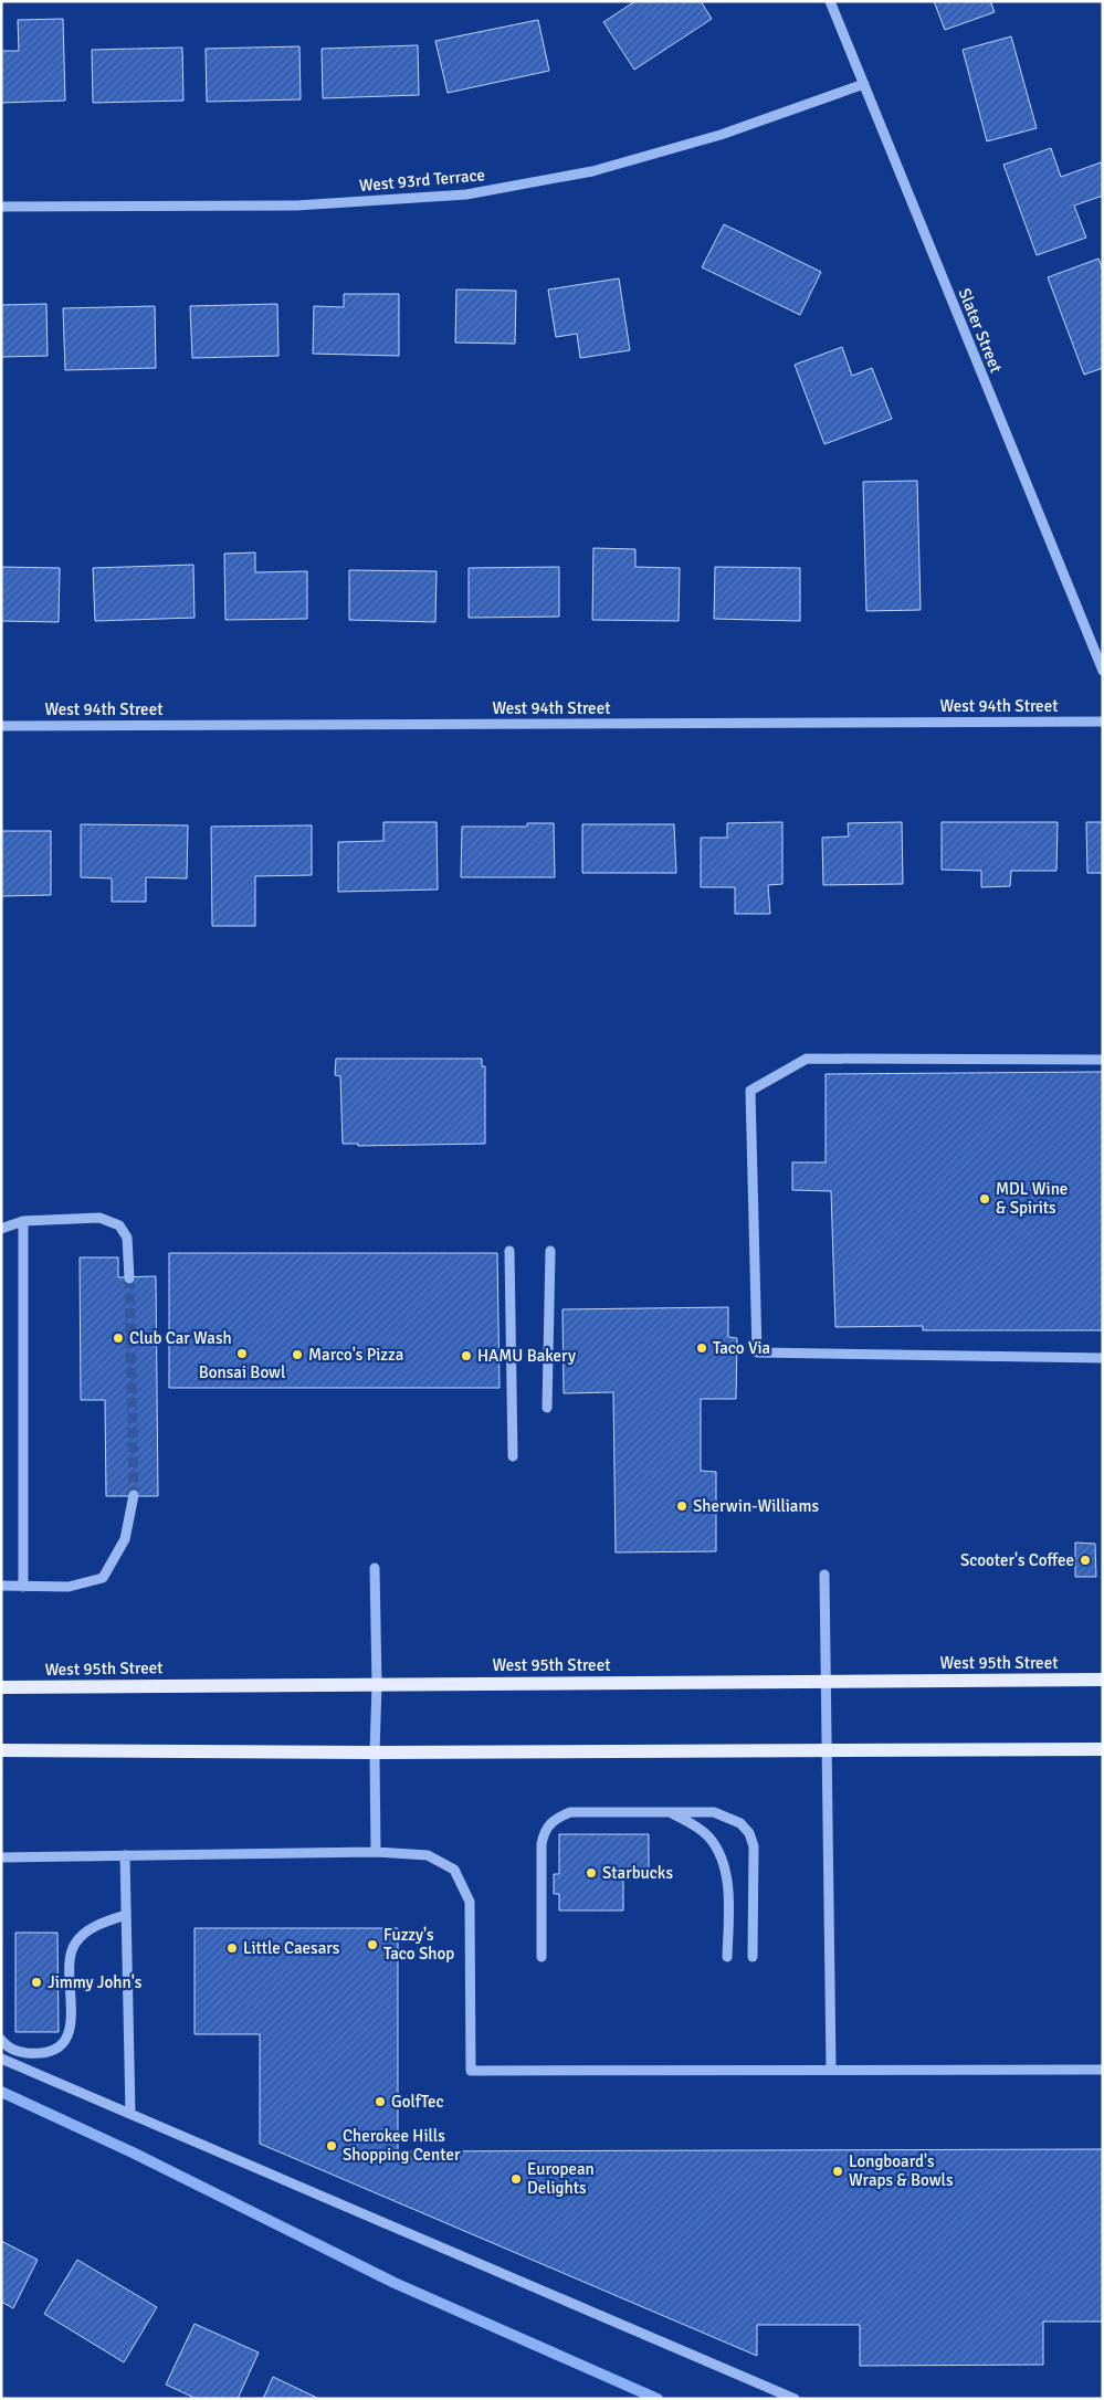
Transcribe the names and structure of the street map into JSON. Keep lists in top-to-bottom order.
{
  "streets": {
    "main road": ["West 95th Street"],
    "street": ["West 93rd Terrace", "Slater Street", "West 94th Street"]
  },
  "crossings": [
    ["West 93rd Terrace", "Slater Street"]
  ],
  "places": [
    "MDL Wine & Spirits",
    "Club Car Wash",
    "Taco Via",
    "Bonsai Bowl",
    "Marco's Pizza",
    "HAMU Bakery",
    "Sherwin-Williams",
    "Scooter's Coffee",
    "Starbucks",
    "Fuzzy's Taco Shop",
    "Little Caesars",
    "Jimmy John's",
    "GolfTec",
    "Cherokee Hills Shopping Center",
    "Longboard's Wraps & Bowls",
    "European Delights"
  ]
}
